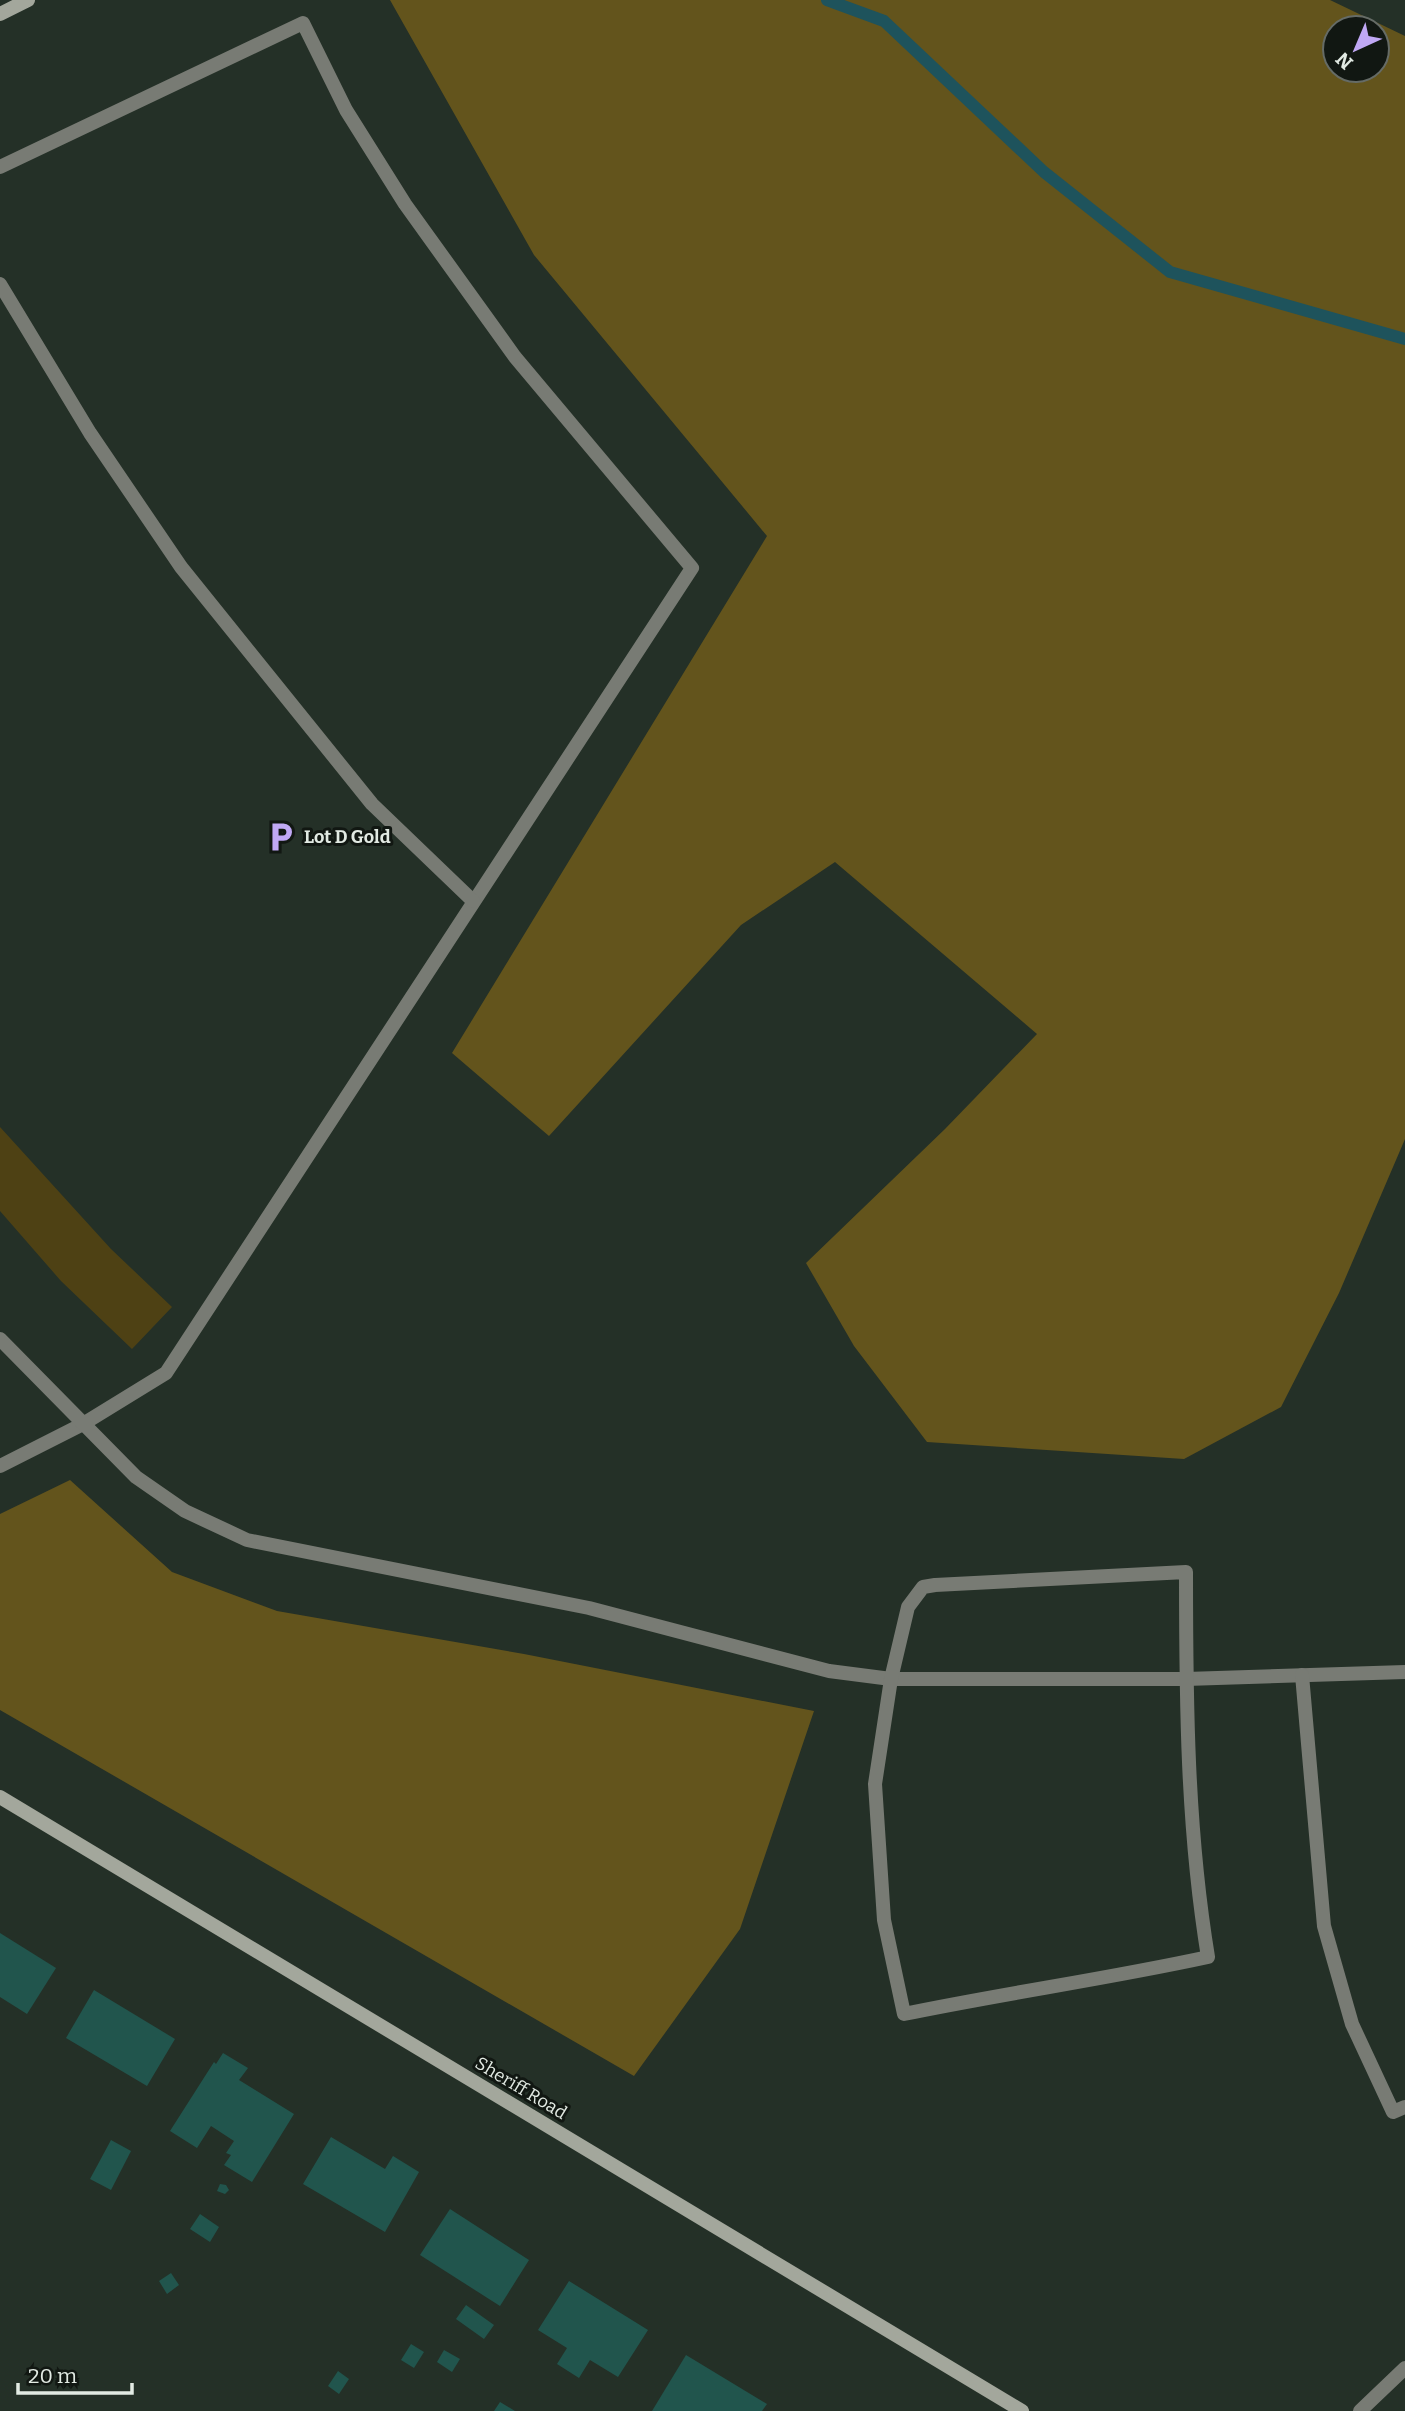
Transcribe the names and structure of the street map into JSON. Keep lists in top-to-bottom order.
{
  "streets": {
    "main road": ["Sheriff Road"]
  },
  "places": {
    "parking": ["Lot D Gold"]
  },
  "scale_bar": "20 m",
  "north": "bottom left"
}
